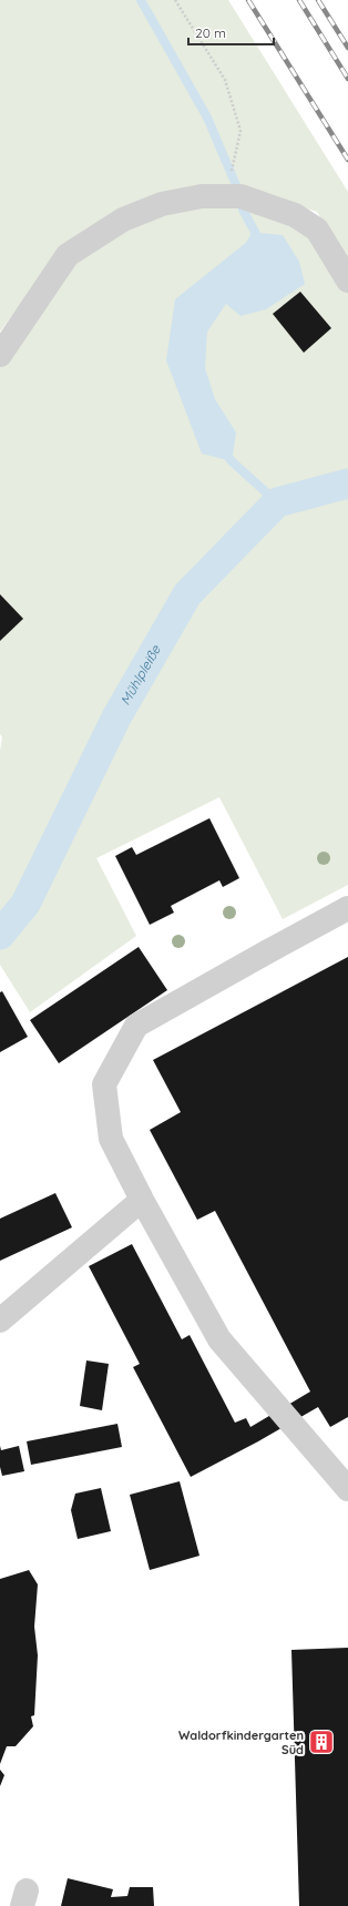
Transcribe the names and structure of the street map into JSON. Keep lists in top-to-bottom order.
{
  "water": ["Mühlpleiße"],
  "places": {
    "building": ["Waldorfkindergarten Süd"]
  },
  "scale_bar": "20 m"
}
